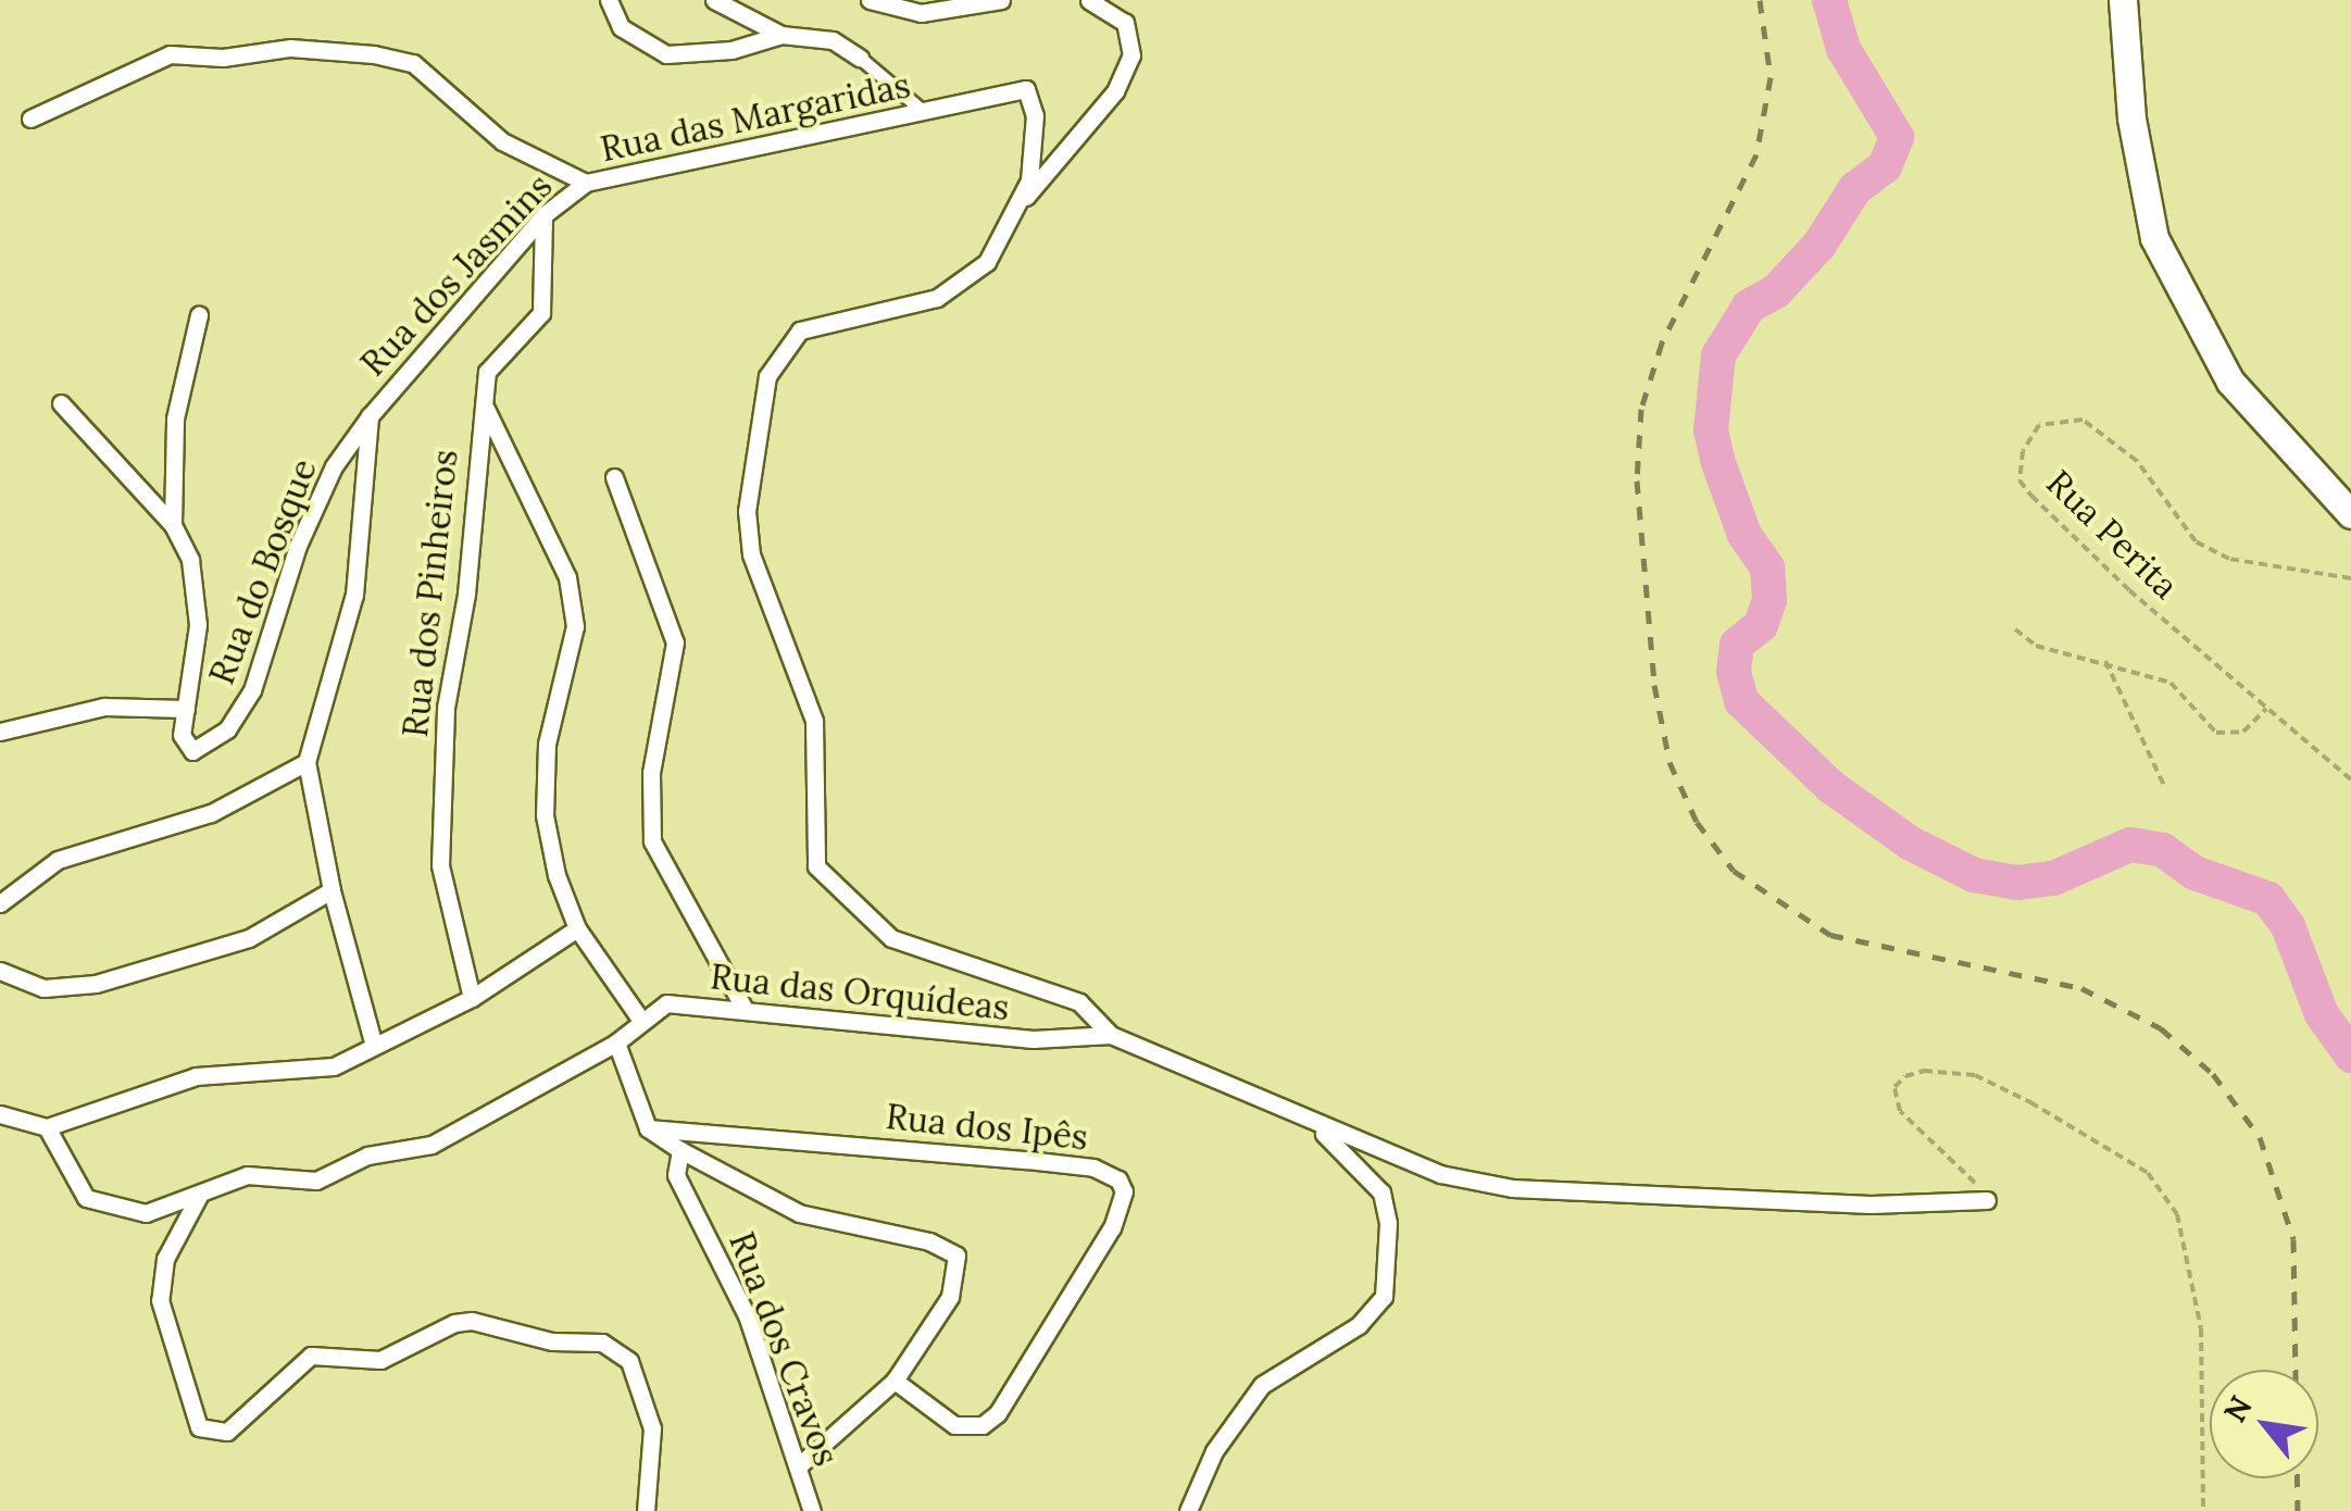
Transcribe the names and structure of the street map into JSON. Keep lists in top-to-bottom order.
{
  "streets": {
    "street": [
      "Rua das Margaridas",
      "Rua dos Jasmins",
      "Rua do Bosque",
      "Rua dos Pinheiros",
      "Rua das Orquídeas",
      "Rua dos Ipês",
      "Rua dos Cravos"
    ],
    "path": ["Rua Perita"]
  },
  "crossings": [
    ["Rua das Margaridas", "Rua dos Jasmins"],
    ["Rua dos Jasmins", "Rua do Bosque"],
    ["Rua dos Jasmins", "Rua dos Pinheiros"]
  ],
  "north": "top left"
}
